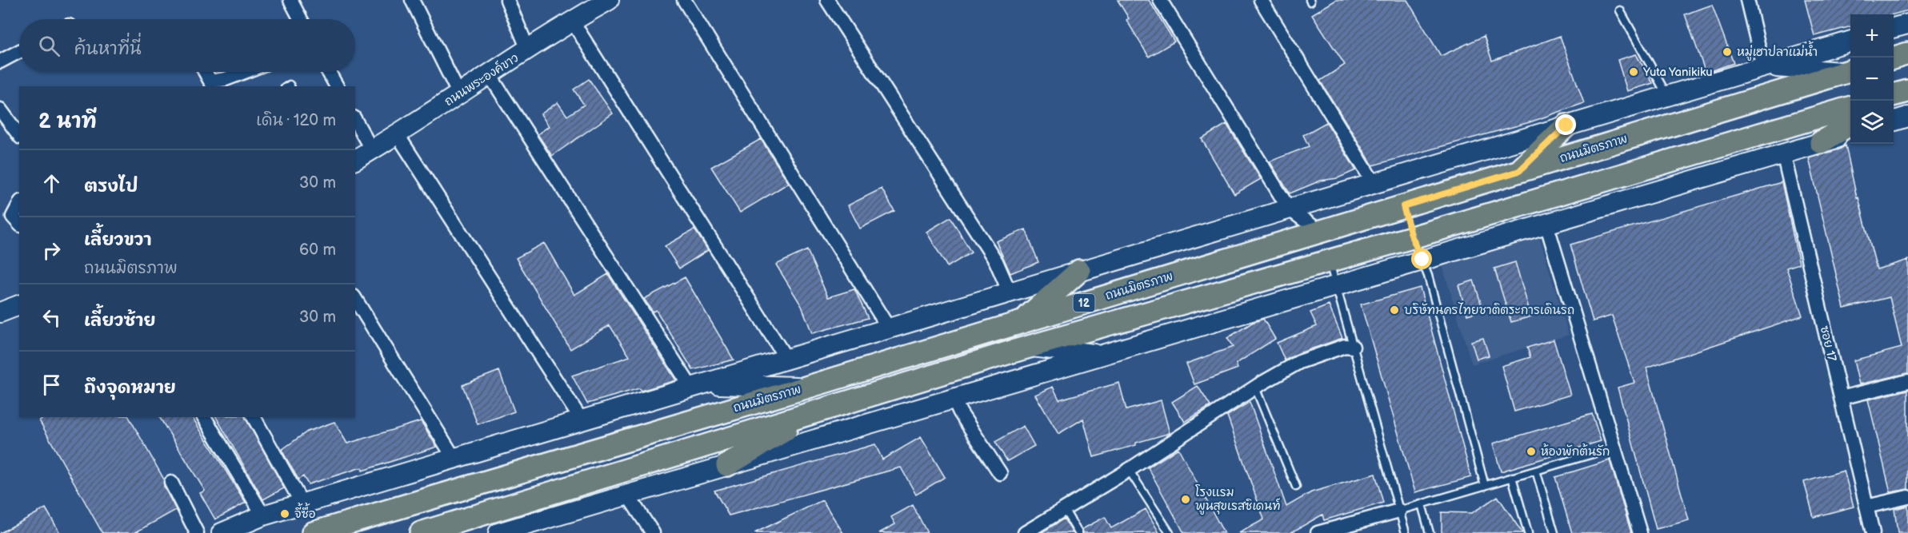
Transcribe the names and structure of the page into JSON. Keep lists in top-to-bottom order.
{
  "streets": {
    "main road": ["ถนนพระองค์ขาว", "ถนนมิตรภาพ", "12"],
    "street": ["ซอย 17"]
  },
  "places": [
    "หมู่เฮาปลาแม่น้ำ",
    "Yuta Yanikiku",
    "บริษัทนครไทยชาติตระการเดินรถ",
    "ห้องพักต้นรัก",
    "โรงแรม พูนสุขเรสซิเดนท์",
    "จี้ซื้อ"
  ],
  "page": {
    "map_buttons": ["+", "−"],
    "search": "ค้นหาที่นี่",
    "heading": ["2 นาที", "เดิน · 120 m"],
    "list": [
      ["ตรงไป", "30 m"],
      ["เลี้ยวขวา", "ถนนมิตรภาพ", "60 m"],
      ["เลี้ยวซ้าย", "30 m"],
      "ถึงจุดหมาย"
    ]
  }
}
